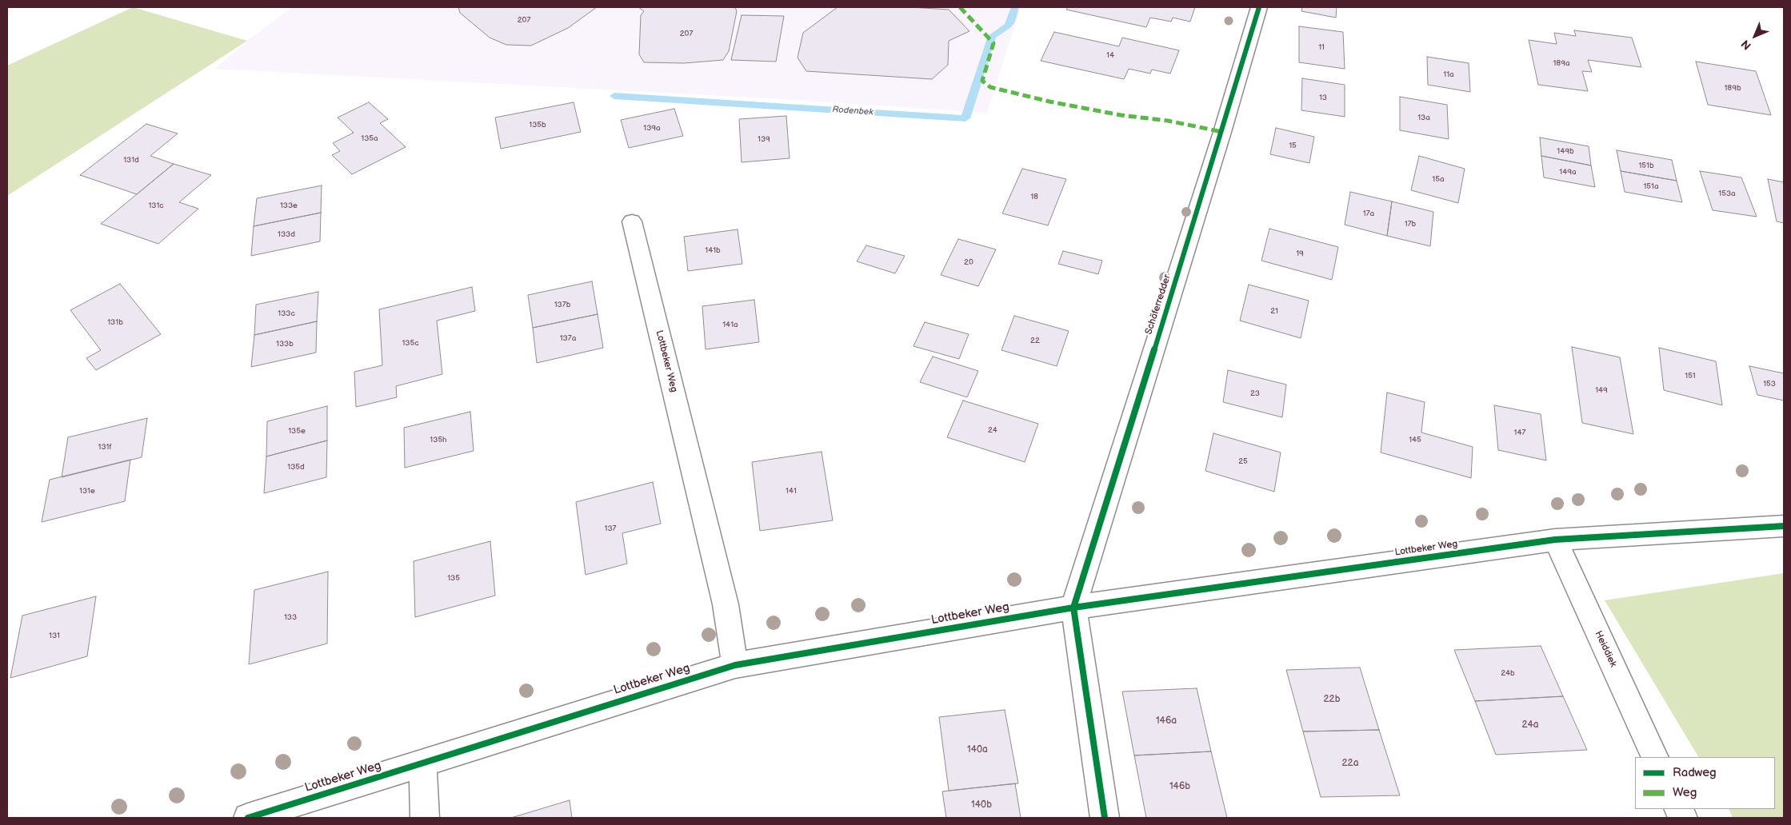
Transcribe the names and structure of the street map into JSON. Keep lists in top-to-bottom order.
{
  "streets": {
    "street": ["Schäferredder", "Lottbeker Weg", "Heiddiek"]
  },
  "crossings": [
    ["Schäferredder", "Lottbeker Weg"],
    ["Lottbeker Weg", "Heiddiek"]
  ],
  "water": ["Rodenbek"],
  "house_numbers": [
    "207",
    "207",
    "11",
    "14",
    "189a",
    "11a",
    "189b",
    "13",
    "13a",
    "135b",
    "139a",
    "135a",
    "139",
    "15",
    "149b",
    "131d",
    "151b",
    "149a",
    "15a",
    "151a",
    "153a",
    "18",
    "131c",
    "133e",
    "17a",
    "17b",
    "133d",
    "141b",
    "19",
    "20",
    "137b",
    "21",
    "133c",
    "131b",
    "141a",
    "137a",
    "22",
    "135c",
    "133b",
    "151",
    "153",
    "149",
    "23",
    "24",
    "135e",
    "147",
    "135h",
    "145",
    "131f",
    "25",
    "135d",
    "131e",
    "141",
    "137",
    "135",
    "133",
    "131",
    "24b",
    "22b",
    "146a",
    "24a",
    "140a",
    "22a",
    "146b",
    "140b"
  ],
  "legend": ["Radweg", "Weg"],
  "north": "bottom left"
}
